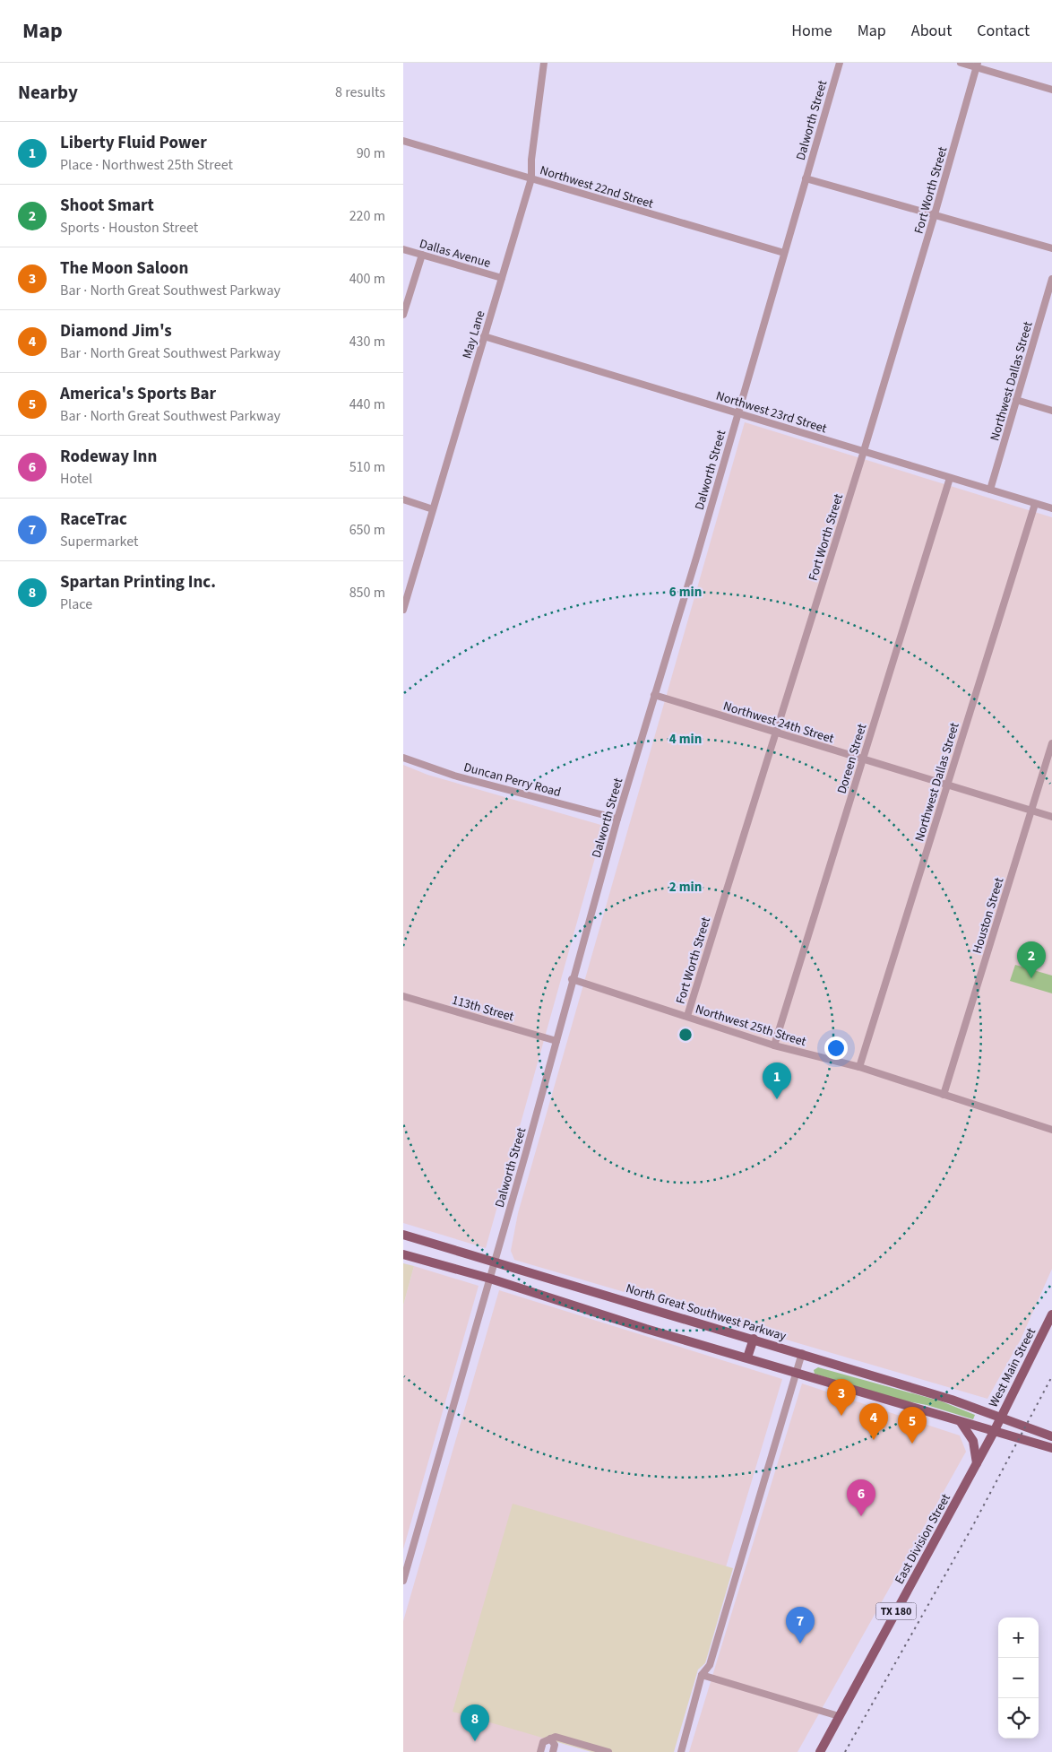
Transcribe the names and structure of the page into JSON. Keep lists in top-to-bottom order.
{
  "streets": {
    "main road": [
      "North Great Southwest Parkway",
      "West Main Street",
      "East Division Street",
      "TX 180"
    ],
    "street": [
      "Dalworth Street",
      "Northwest 22nd Street",
      "Fort Worth Street",
      "Dallas Avenue",
      "May Lane",
      "Northwest Dallas Street",
      "Northwest 23rd Street",
      "Northwest 24th Street",
      "Doreen Street",
      "Duncan Perry Road",
      "Houston Street",
      "113th Street",
      "Northwest 25th Street"
    ]
  },
  "crossings": [
    ["Dalworth Street", "Northwest 22nd Street"],
    ["Dalworth Street", "Northwest 23rd Street"],
    ["Dalworth Street", "Northwest 24th Street"],
    ["Dalworth Street", "Duncan Perry Road"],
    ["Dalworth Street", "113th Street"],
    ["Dalworth Street", "Northwest 25th Street"],
    ["Dalworth Street", "North Great Southwest Parkway"],
    ["Northwest 22nd Street", "May Lane"],
    ["Fort Worth Street", "Northwest 23rd Street"],
    ["Fort Worth Street", "Northwest 24th Street"],
    ["Fort Worth Street", "Northwest 25th Street"],
    ["Dallas Avenue", "May Lane"],
    ["May Lane", "Northwest 23rd Street"],
    ["Northwest Dallas Street", "Northwest 23rd Street"],
    ["Northwest Dallas Street", "Northwest 24th Street"],
    ["Northwest Dallas Street", "Northwest 25th Street"],
    ["Northwest 23rd Street", "Doreen Street"],
    ["Northwest 24th Street", "Doreen Street"],
    ["Northwest 24th Street", "Houston Street"],
    ["Doreen Street", "Northwest 25th Street"],
    ["Houston Street", "Northwest 25th Street"],
    ["North Great Southwest Parkway", "West Main Street"],
    ["West Main Street", "East Division Street"]
  ],
  "page": {
    "header": "Map",
    "nav": [
      "Home",
      "Map",
      "About",
      "Contact"
    ],
    "heading": ["Nearby", "8 results"],
    "list": [
      {
        "mark": "1",
        "name": "Liberty Fluid Power",
        "note": "Place · Northwest 25th Street",
        "value": "90 m"
      },
      {
        "mark": "2",
        "name": "Shoot Smart",
        "note": "Sports · Houston Street",
        "value": "220 m"
      },
      {
        "mark": "3",
        "name": "The Moon Saloon",
        "note": "Bar · North Great Southwest Parkway",
        "value": "400 m"
      },
      {
        "mark": "4",
        "name": "Diamond Jim's",
        "note": "Bar · North Great Southwest Parkway",
        "value": "430 m"
      },
      {
        "mark": "5",
        "name": "America's Sports Bar",
        "note": "Bar · North Great Southwest Parkway",
        "value": "440 m"
      },
      {
        "mark": "6",
        "name": "Rodeway Inn",
        "note": "Hotel",
        "value": "510 m"
      },
      {
        "mark": "7",
        "name": "RaceTrac",
        "note": "Supermarket",
        "value": "650 m"
      },
      {
        "mark": "8",
        "name": "Spartan Printing Inc.",
        "note": "Place",
        "value": "850 m"
      }
    ],
    "pins": [
      "2",
      "1",
      "3",
      "4",
      "5",
      "6",
      "7",
      "8"
    ],
    "map_buttons": ["+", "−"]
  },
  "rings": ["6 min", "4 min", "2 min"]
}
